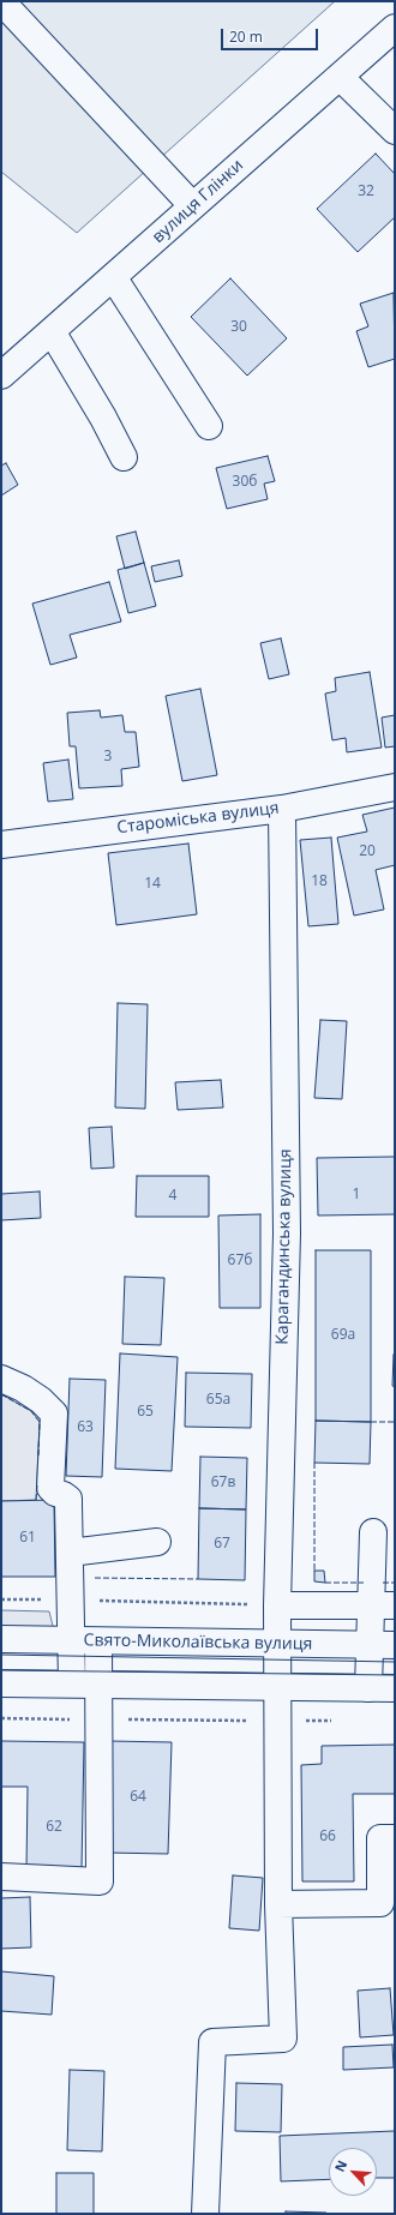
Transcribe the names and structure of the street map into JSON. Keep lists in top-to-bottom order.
{
  "streets": {
    "street": [
      "вулиця Глінки",
      "Староміська вулиця",
      "Карагандинська вулиця",
      "Свято-Миколаївська вулиця"
    ]
  },
  "crossings": [
    ["Староміська вулиця", "Карагандинська вулиця"],
    ["Карагандинська вулиця", "Свято-Миколаївська вулиця"]
  ],
  "house_numbers": [
    "32",
    "30",
    "30б",
    "3",
    "20",
    "18",
    "14",
    "1",
    "4",
    "67б",
    "69а",
    "65а",
    "65",
    "63",
    "67в",
    "61",
    "67",
    "64",
    "62",
    "66"
  ],
  "scale_bar": "20 m",
  "north": "top left"
}
